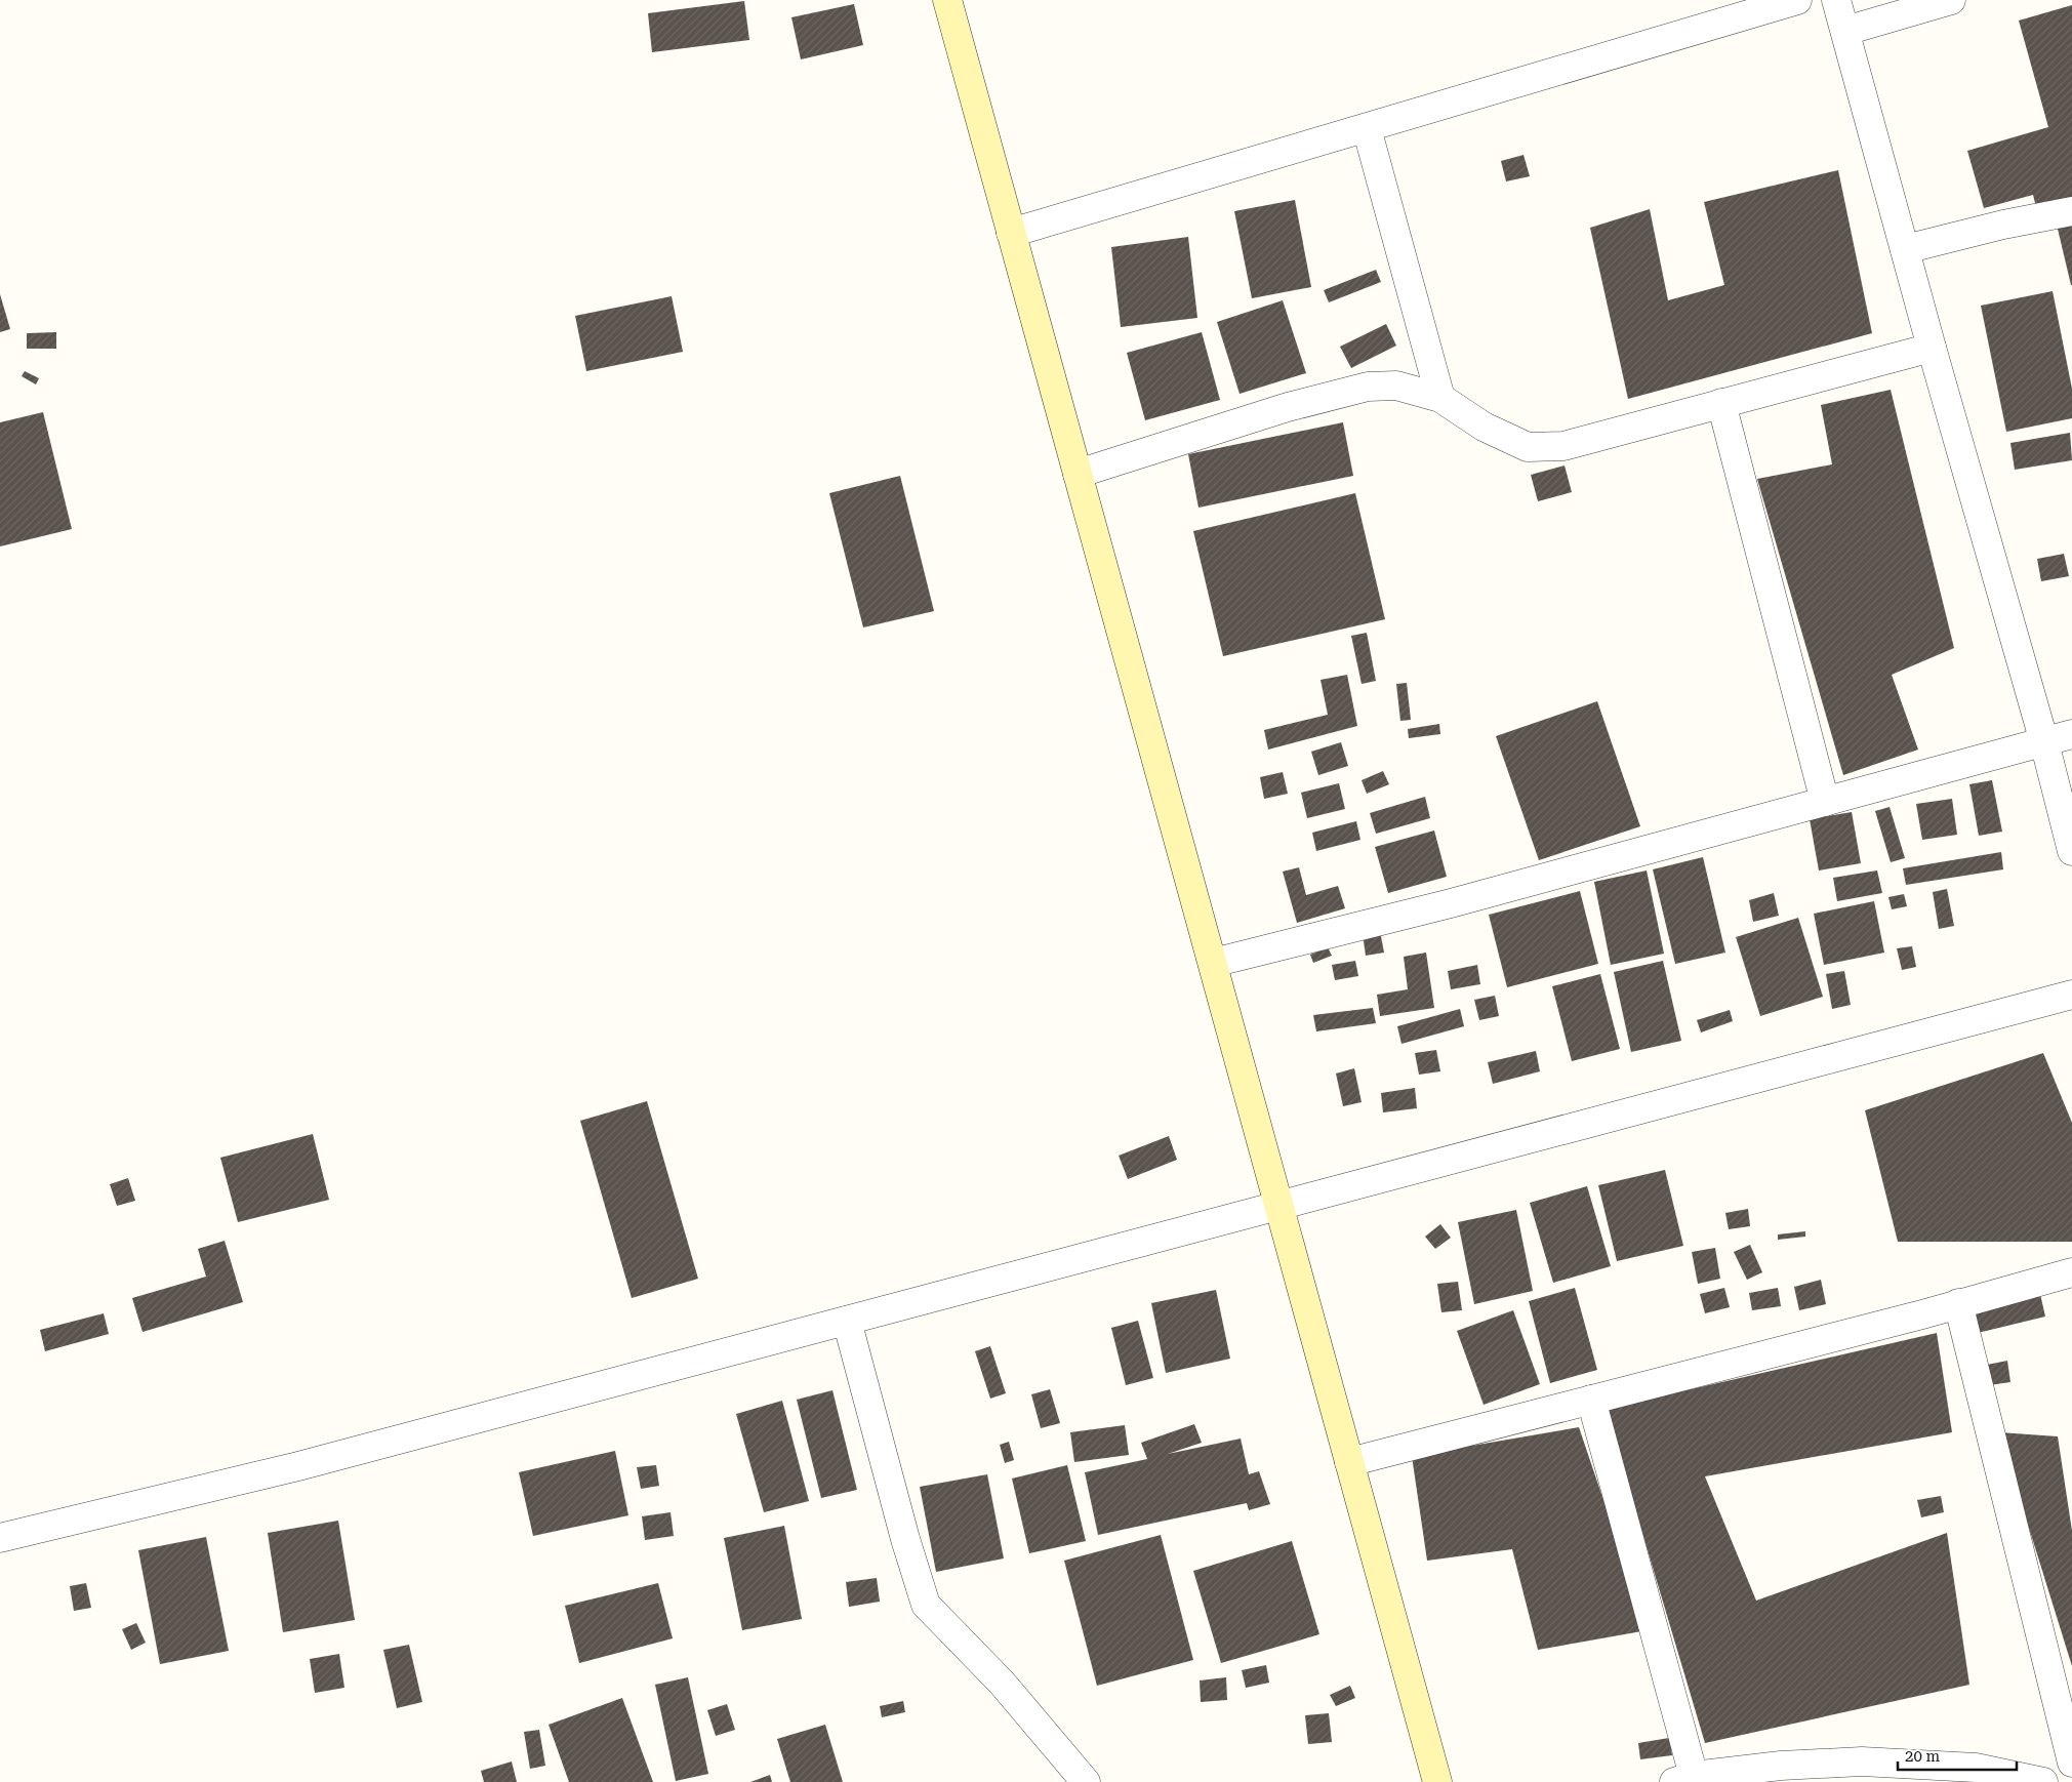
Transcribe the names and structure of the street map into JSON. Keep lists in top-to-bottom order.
{
  "scale_bar": "20 m"
}
